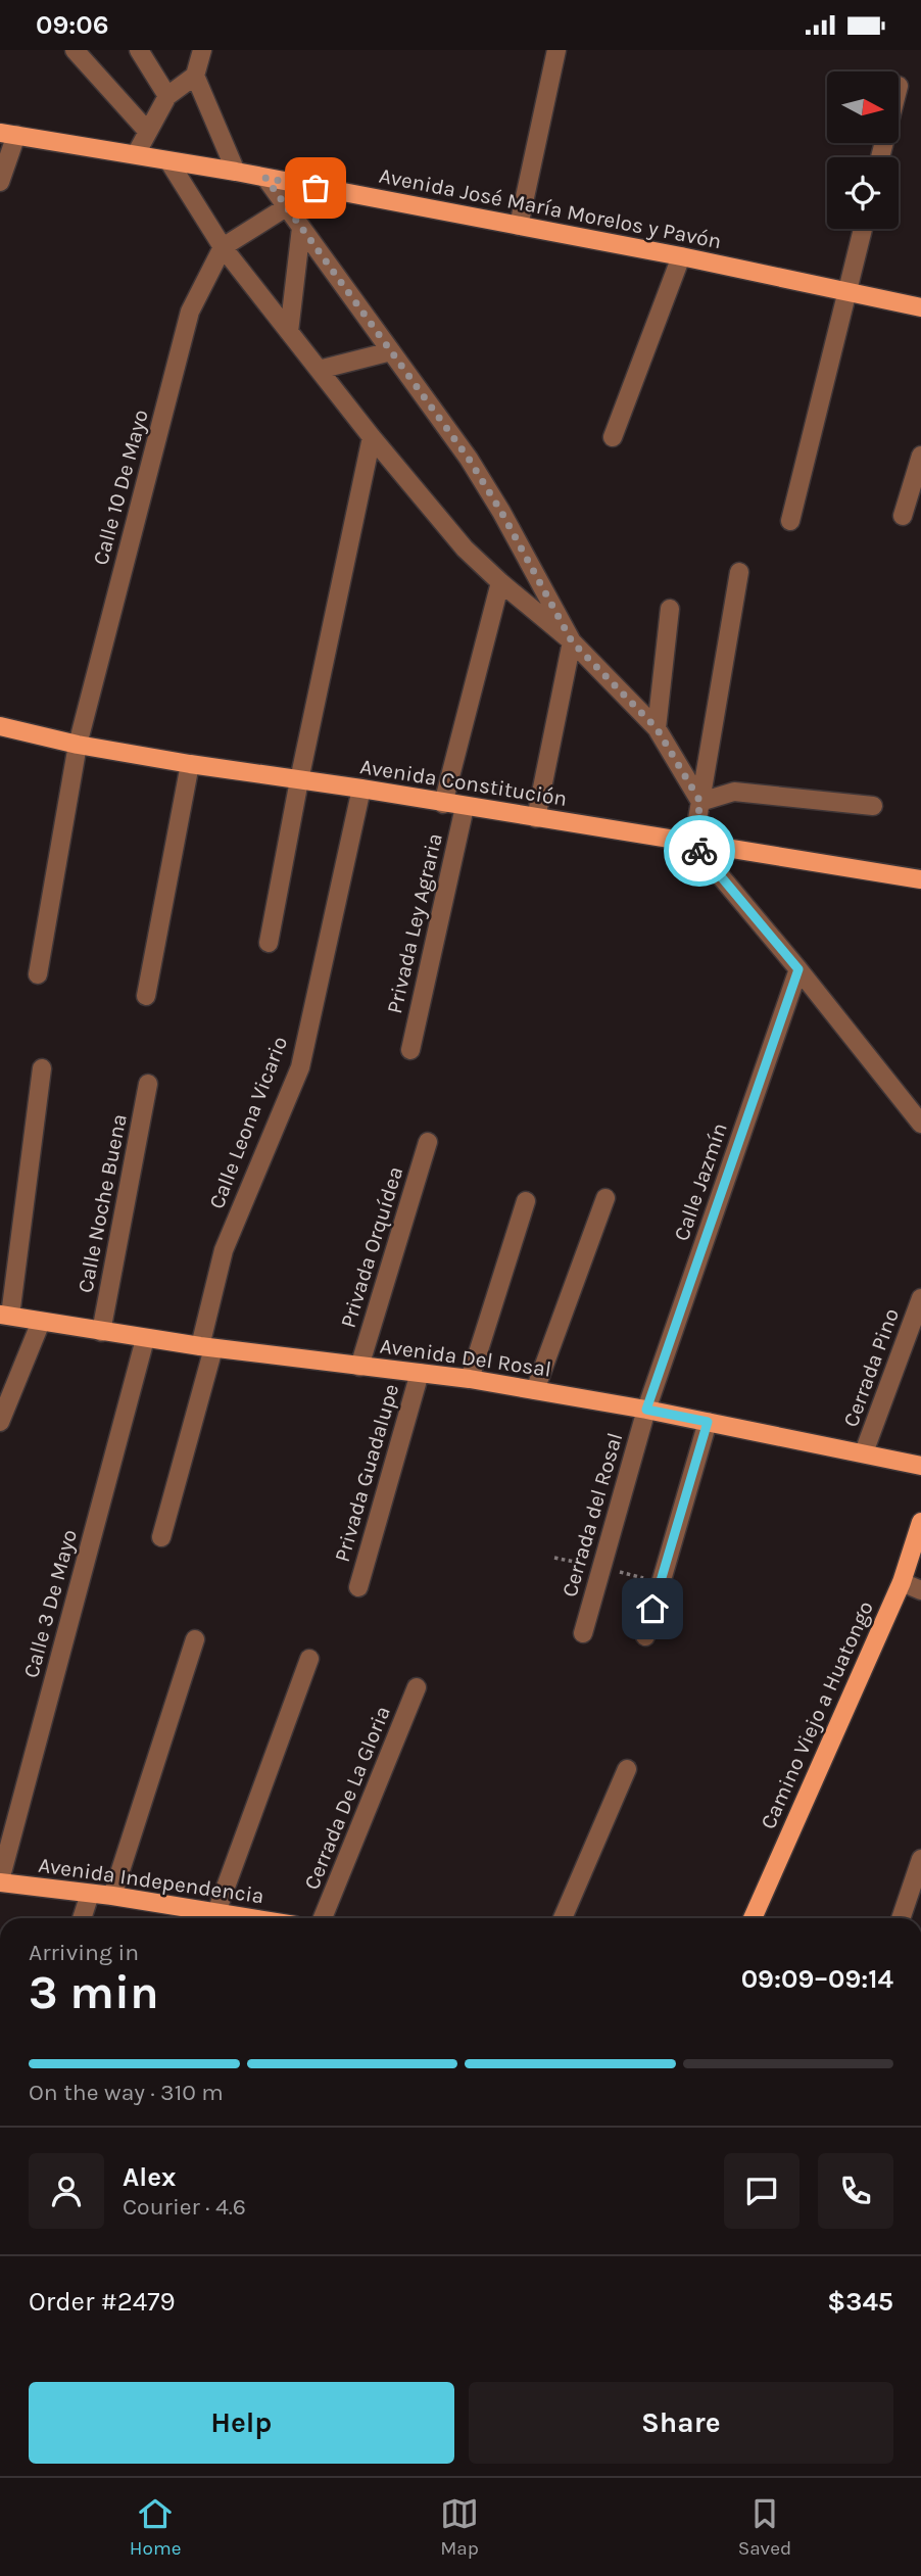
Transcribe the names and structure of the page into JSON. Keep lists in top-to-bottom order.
{
  "streets": {
    "main road": [
      "Avenida José María Morelos y Pavón",
      "Avenida Constitución",
      "Avenida Del Rosal",
      "Camino Viejo a Huatongo",
      "Avenida Independencia"
    ],
    "street": [
      "Calle 10 De Mayo",
      "Privada Ley Agraria",
      "Calle Leona Vicario",
      "Calle Jazmín",
      "Calle Noche Buena",
      "Privada Orquídea",
      "Cerrada Pino",
      "Privada Guadalupe",
      "Cerrada del Rosal",
      "Calle 3 De Mayo",
      "Cerrada De La Gloria"
    ]
  },
  "crossings": [
    ["Calle 10 De Mayo", "Avenida Constitución"],
    ["Avenida Constitución", "Privada Ley Agraria"],
    ["Avenida Constitución", "Calle Leona Vicario"],
    ["Calle Leona Vicario", "Avenida Del Rosal"],
    ["Calle Jazmín", "Avenida Del Rosal"],
    ["Calle Jazmín", "Cerrada del Rosal"],
    ["Calle Noche Buena", "Avenida Del Rosal"],
    ["Privada Orquídea", "Avenida Del Rosal"],
    ["Avenida Del Rosal", "Cerrada Pino"],
    ["Avenida Del Rosal", "Privada Guadalupe"],
    ["Avenida Del Rosal", "Cerrada del Rosal"],
    ["Avenida Del Rosal", "Calle 3 De Mayo"],
    ["Calle 3 De Mayo", "Avenida Independencia"]
  ],
  "north": "right",
  "page": {
    "status": "09:06",
    "heading": ["3 min", "Arriving in", "09:09–09:14"],
    "panel": [
      "Alex",
      "Courier · 4.6",
      "Order #2479",
      "$345"
    ],
    "bar": "On the way · 310 m",
    "buttons": ["Help", "Share"],
    "tabs": ["Home", "Map", "Saved"]
  }
}
